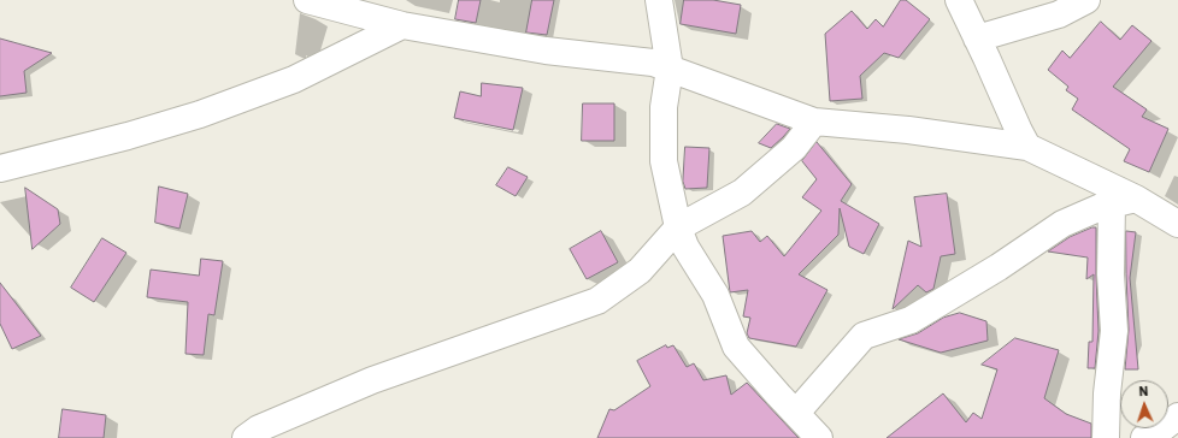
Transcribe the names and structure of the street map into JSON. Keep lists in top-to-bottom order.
{
  "north": "top"
}
